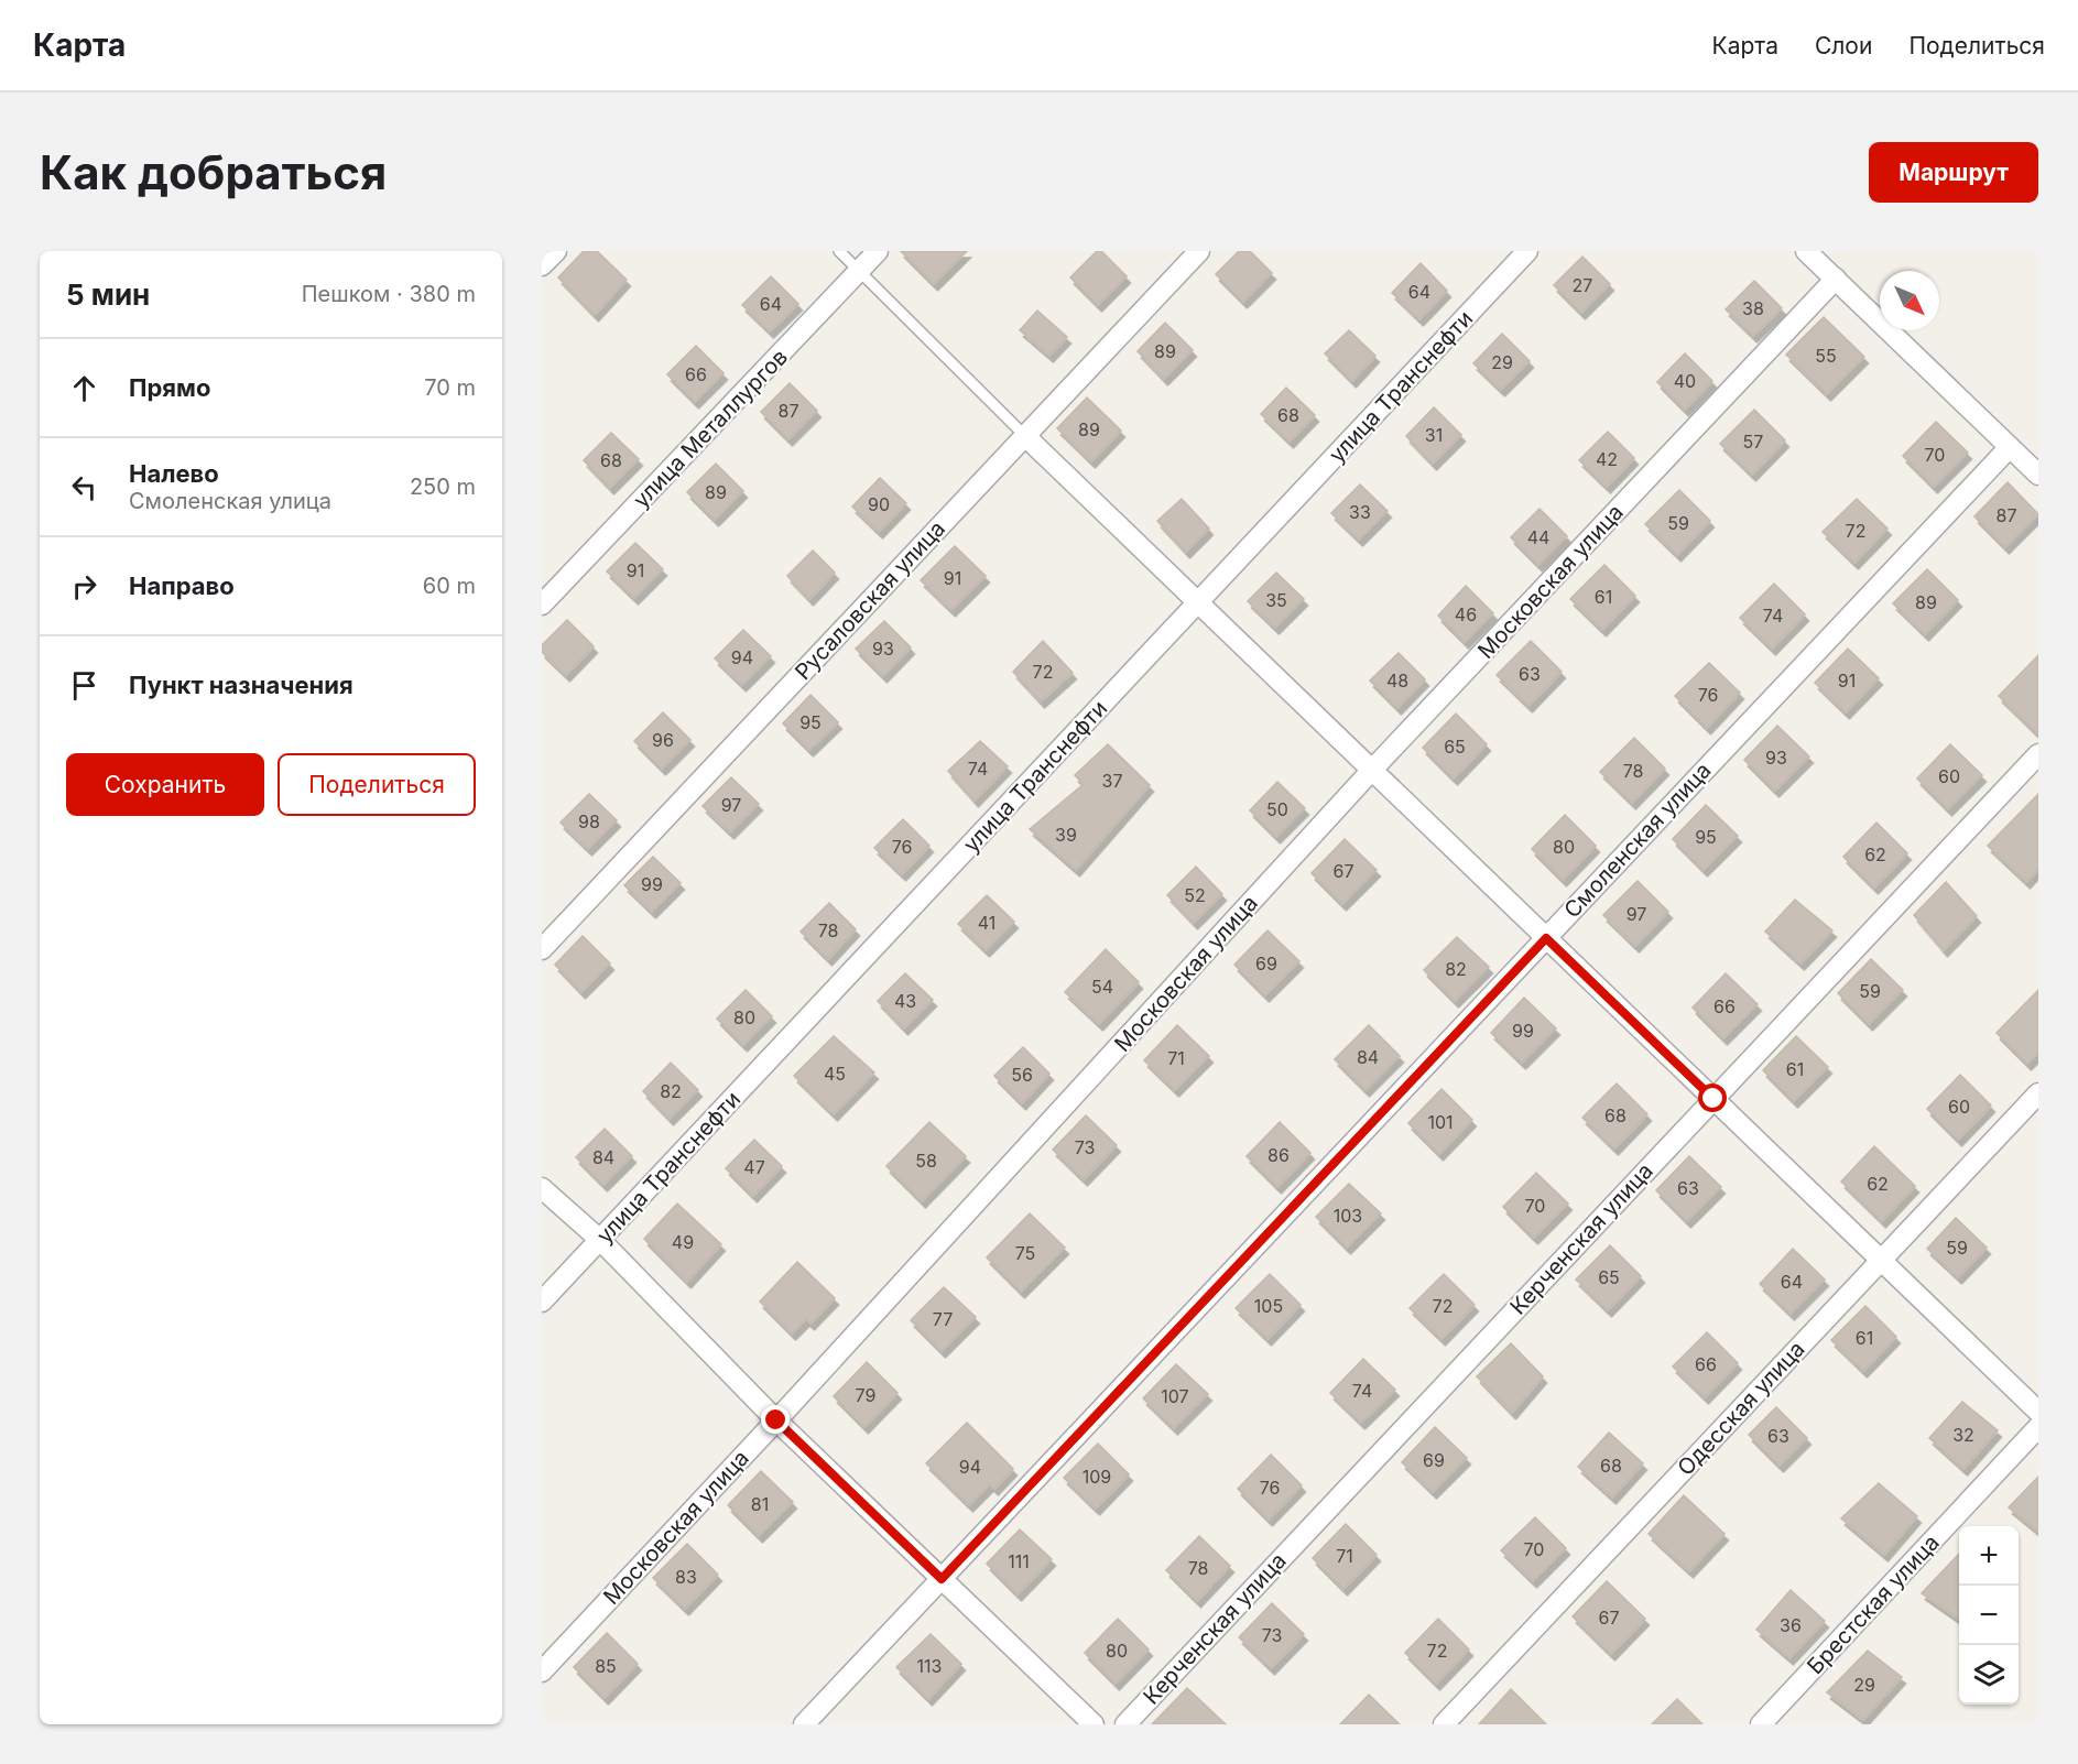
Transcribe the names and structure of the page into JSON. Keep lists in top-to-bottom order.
{
  "streets": {
    "street": [
      "улица Транснефти",
      "улица Металлургов",
      "Московская улица",
      "Русаловская улица",
      "Смоленская улица",
      "Керченская улица",
      "Одесская улица",
      "Брестская улица"
    ]
  },
  "house_numbers": [
    "27",
    "64",
    "64",
    "38",
    "89",
    "55",
    "29",
    "66",
    "40",
    "87",
    "68",
    "89",
    "31",
    "57",
    "70",
    "42",
    "68",
    "89",
    "90",
    "33",
    "87",
    "59",
    "72",
    "44",
    "91",
    "91",
    "61",
    "35",
    "89",
    "46",
    "74",
    "93",
    "94",
    "72",
    "63",
    "48",
    "91",
    "76",
    "95",
    "96",
    "65",
    "93",
    "74",
    "78",
    "60",
    "37",
    "97",
    "50",
    "98",
    "39",
    "95",
    "76",
    "80",
    "62",
    "67",
    "99",
    "52",
    "97",
    "41",
    "78",
    "69",
    "82",
    "54",
    "59",
    "43",
    "66",
    "80",
    "99",
    "84",
    "71",
    "61",
    "45",
    "56",
    "82",
    "60",
    "68",
    "101",
    "73",
    "86",
    "84",
    "58",
    "47",
    "62",
    "63",
    "70",
    "103",
    "49",
    "59",
    "75",
    "65",
    "64",
    "105",
    "72",
    "77",
    "61",
    "66",
    "74",
    "79",
    "107",
    "32",
    "63",
    "69",
    "68",
    "94",
    "109",
    "76",
    "81",
    "70",
    "71",
    "111",
    "78",
    "83",
    "67",
    "36",
    "73",
    "80",
    "72",
    "85",
    "113",
    "29"
  ],
  "north": "bottom right",
  "page": {
    "header": "Карта",
    "nav": ["Карта", "Слои", "Поделиться"],
    "buttons": [
      "Маршрут",
      ["Сохранить", "Поделиться"]
    ],
    "title": "Как добраться",
    "heading": ["5 мин", "Пешком · 380 m"],
    "list": [
      ["Прямо", "70 m"],
      ["Налево", "Смоленская улица", "250 m"],
      ["Направо", "60 m"],
      "Пункт назначения"
    ],
    "map_buttons": ["+", "−"]
  }
}
